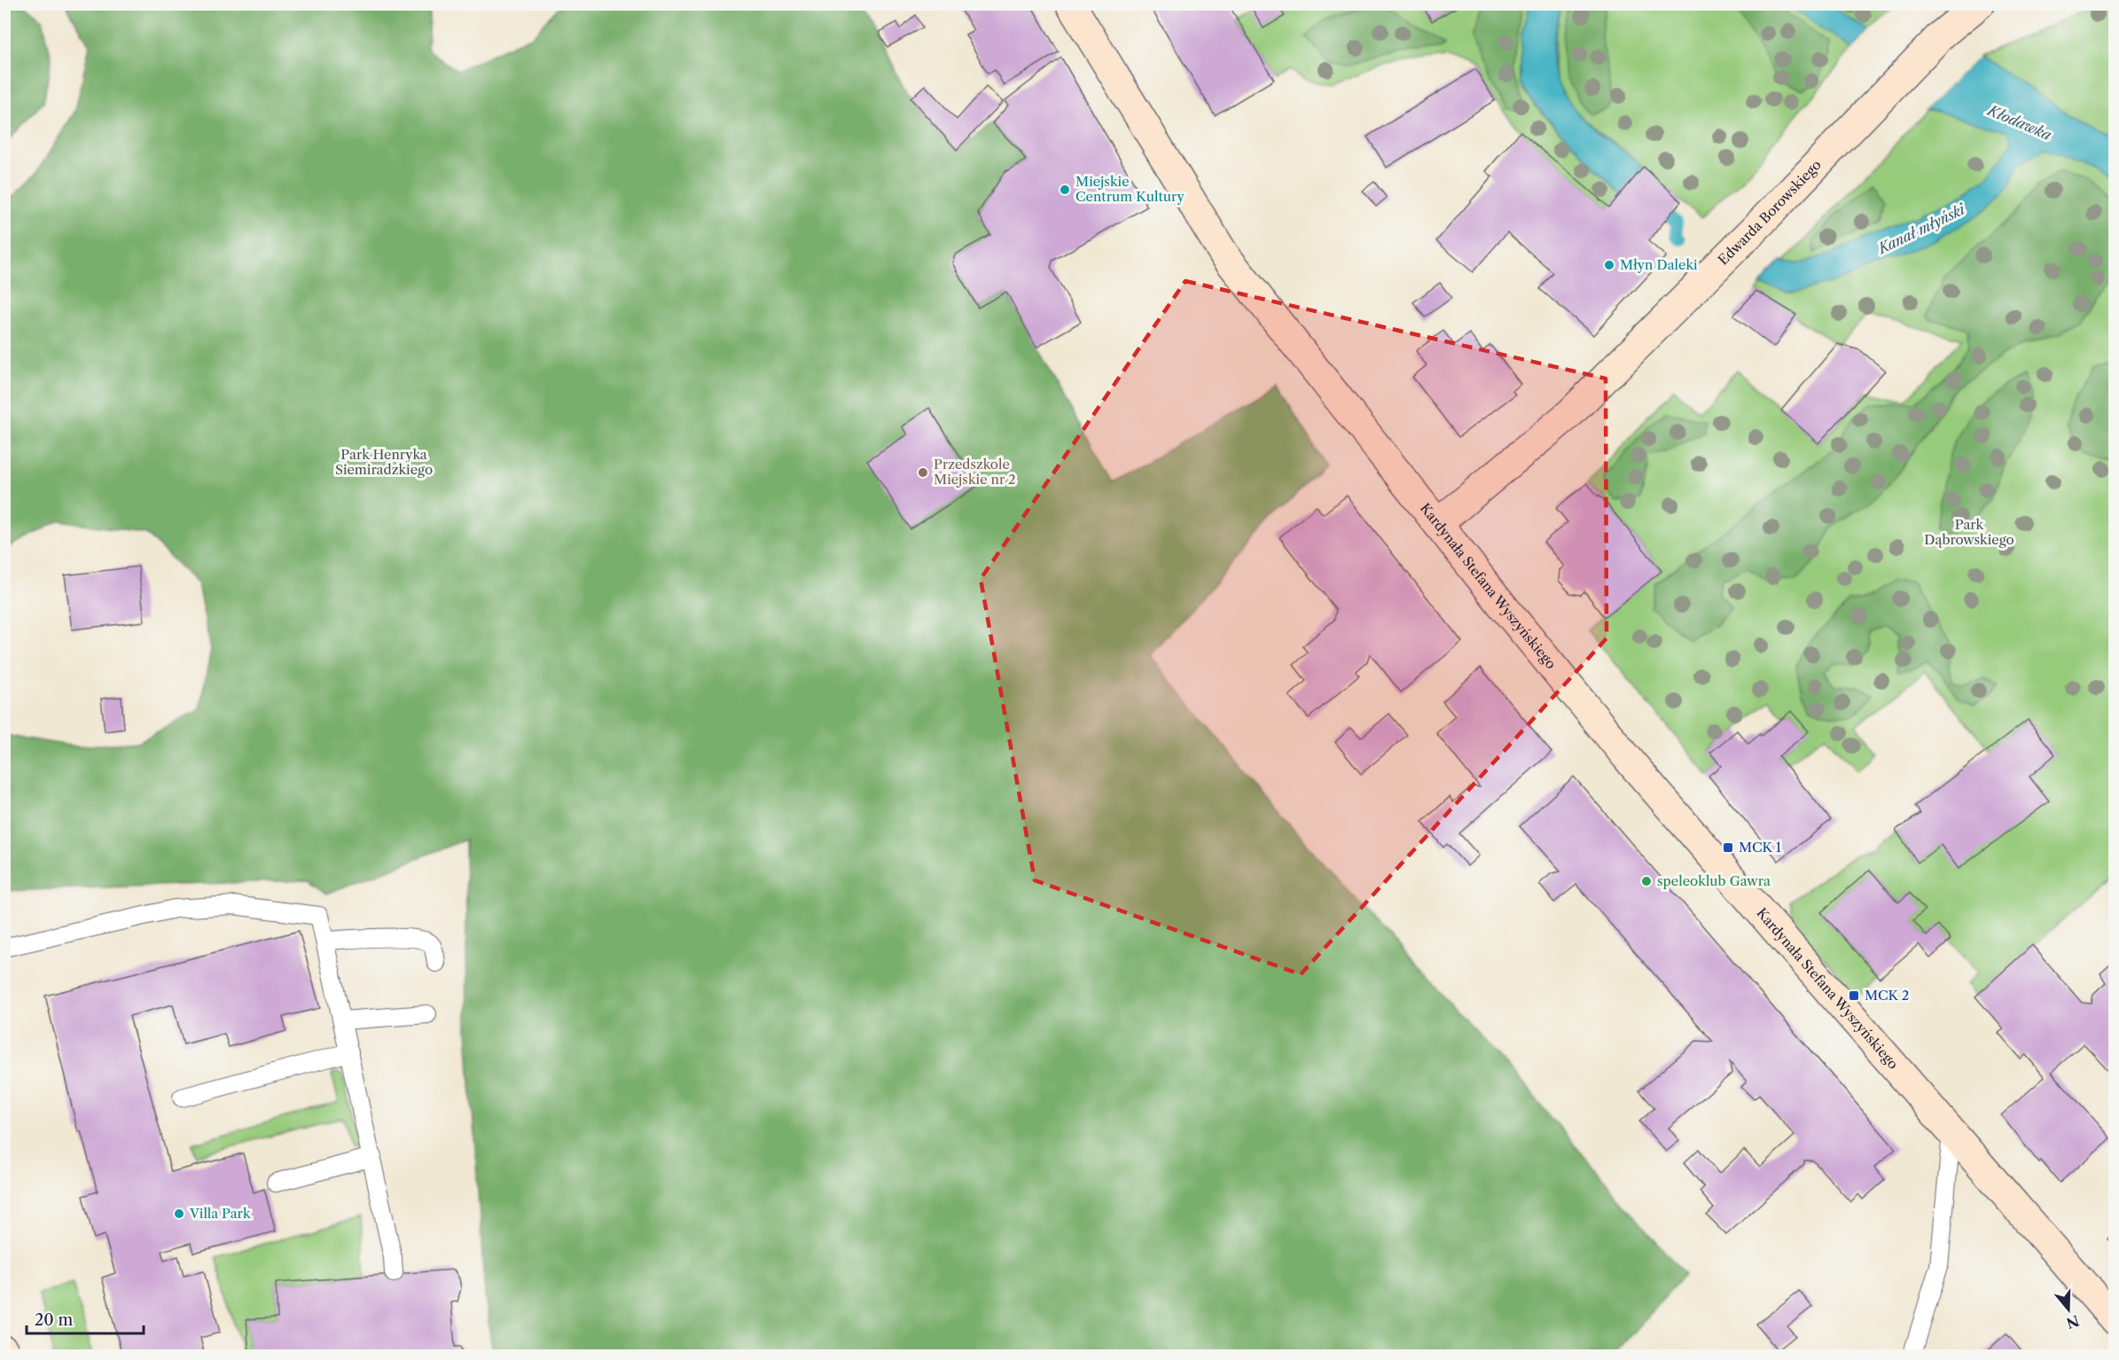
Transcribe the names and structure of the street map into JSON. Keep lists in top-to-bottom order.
{
  "streets": {
    "main road": ["Edwarda Borowskiego", "Kardynała Stefana Wyszyńskiego"]
  },
  "crossings": [
    ["Edwarda Borowskiego", "Kardynała Stefana Wyszyńskiego"]
  ],
  "water": ["Kłodawka", "Kanał młyński"],
  "parks": ["Park Henryka Siemiradzkiego", "Park Dąbrowskiego"],
  "places": {
    "other": [
      "Miejskie Centrum Kultury",
      "Młyn Daleki",
      "Przedszkole Miejskie nr 2",
      "speleoklub Gawra",
      "Villa Park"
    ],
    "transit": ["MCK 1", "MCK 2"]
  },
  "scale_bar": "20 m",
  "north": "bottom"
}
